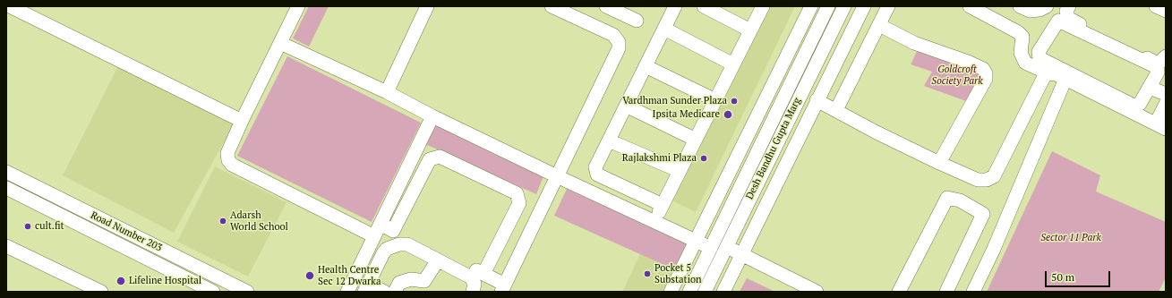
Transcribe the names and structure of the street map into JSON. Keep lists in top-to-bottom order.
{
  "streets": {
    "street": ["Desh Bandhu Gupta Marg", "Road Number 203"]
  },
  "parks": ["Goldcroft Society Park", "Sector 11 Park"],
  "places": [
    "Vardhman Sunder Plaza",
    "Ipsita Medicare",
    "Rajlakshmi Plaza",
    "Adarsh World School",
    "cult.fit",
    "Pocket 5 Substation",
    "Health Centre Sec 12 Dwarka",
    "Lifeline Hospital"
  ],
  "scale_bar": "50 m"
}
